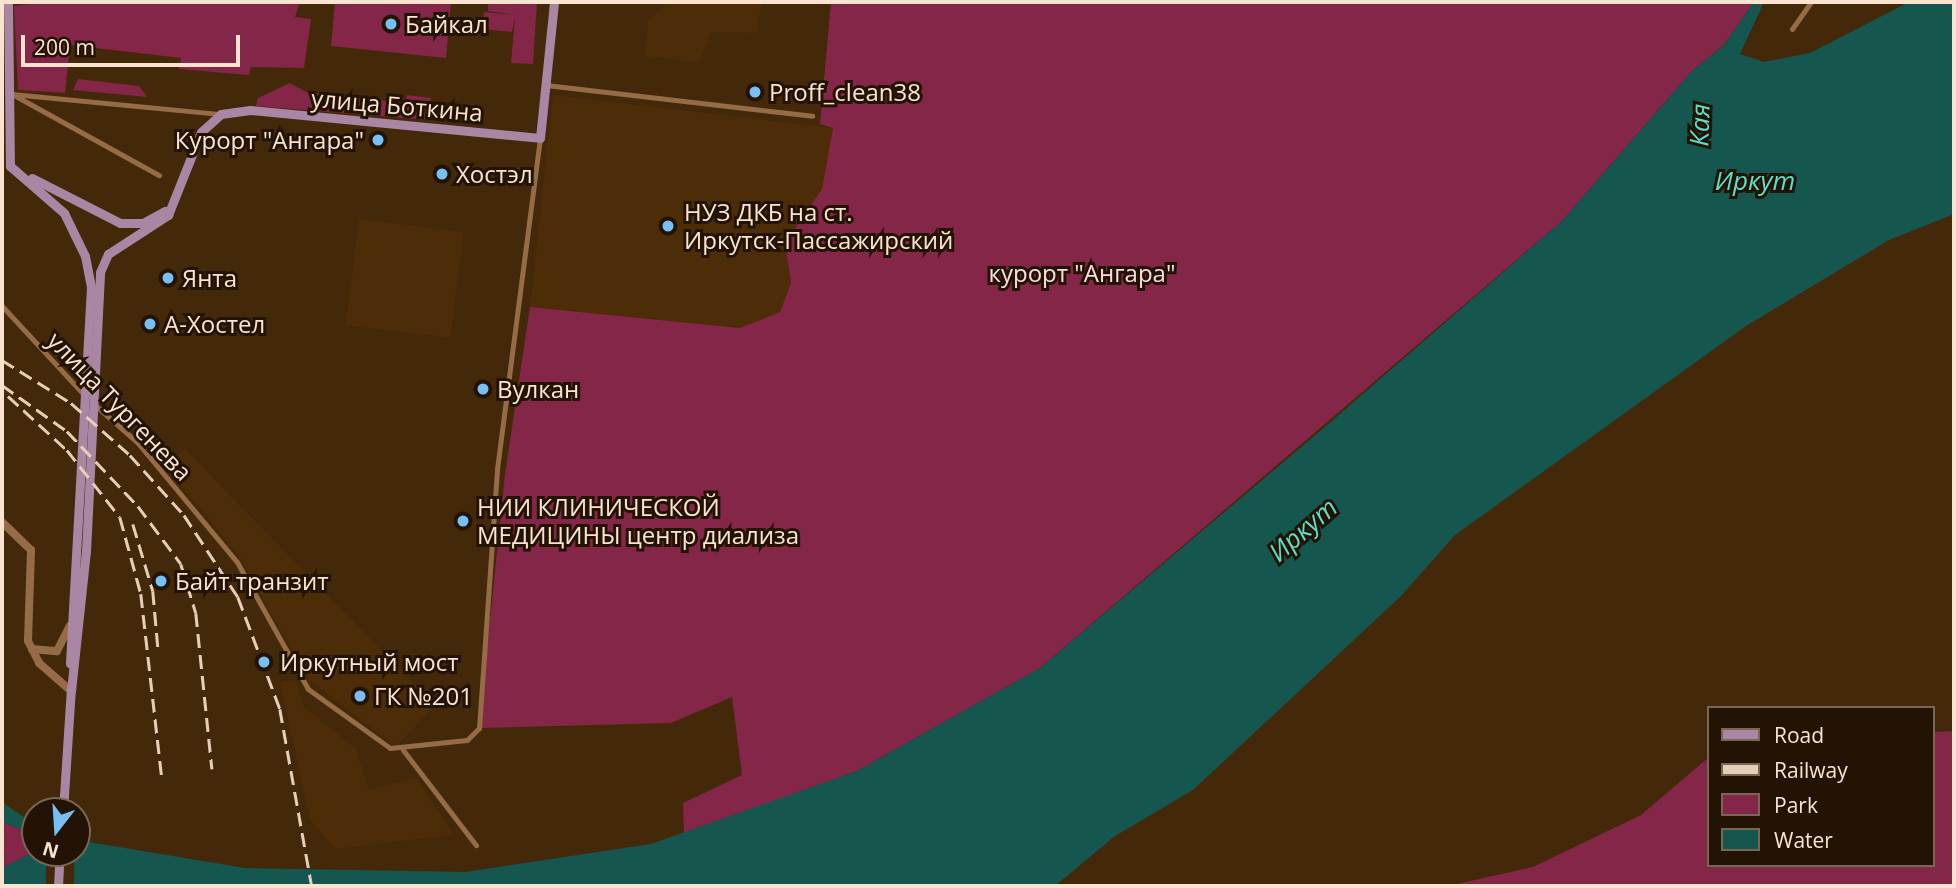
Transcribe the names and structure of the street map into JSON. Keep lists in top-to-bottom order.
{
  "streets": {
    "main road": ["улица Боткина"],
    "street": ["улица Тургенева"]
  },
  "water": ["Кая", "Иркут"],
  "parks": ["курорт \"Ангара\""],
  "places": [
    "Байкал",
    "Proff_clean38",
    "Курорт \"Ангара\"",
    "Хостэл",
    "НУЗ ДКБ на ст. Иркутск-Пассажирский",
    "Янта",
    "А-Хостел",
    "Вулкан",
    "НИИ КЛИНИЧЕСКОЙ МЕДИЦИНЫ центр диализа",
    "Байт транзит",
    "Иркутный мост",
    "ГК №201"
  ],
  "legend": [
    "Road",
    "Railway",
    "Park",
    "Water"
  ],
  "scale_bar": "200 m",
  "north": "bottom"
}
